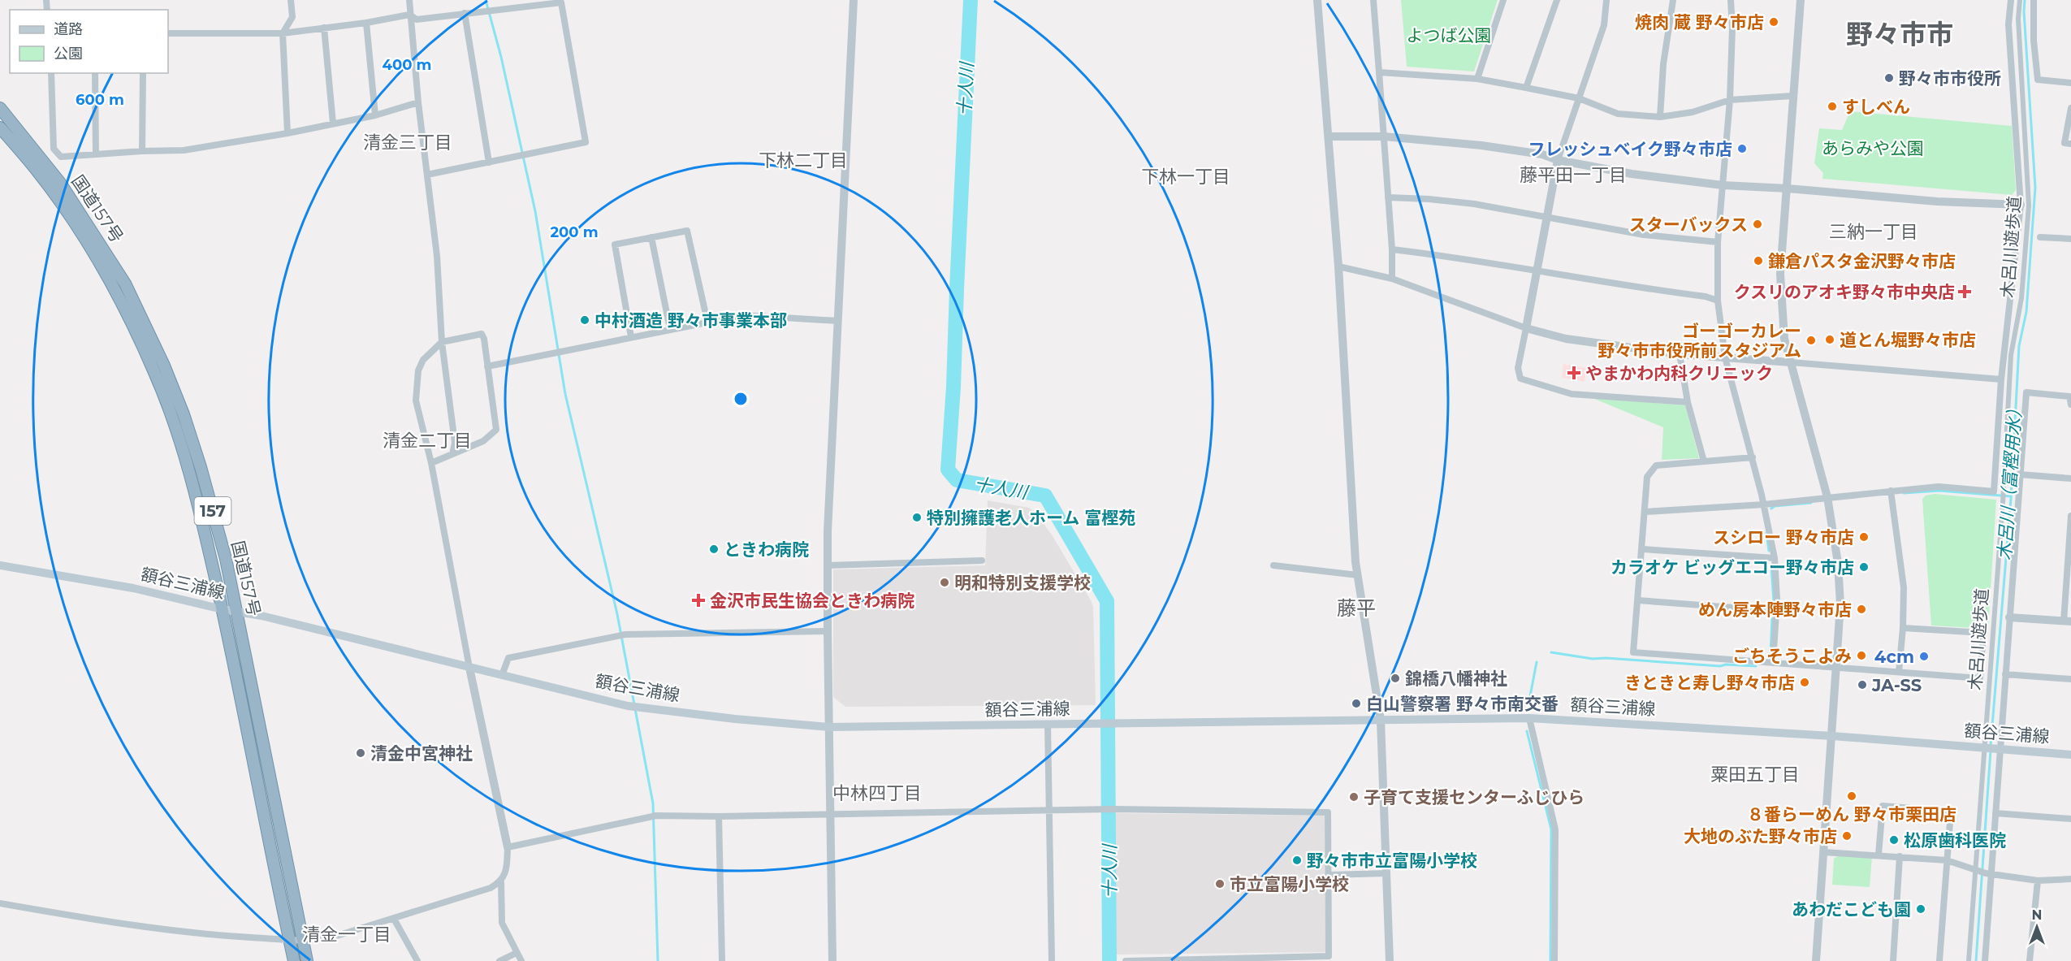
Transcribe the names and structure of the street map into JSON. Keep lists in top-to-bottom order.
{
  "streets": {
    "highway": ["国道157号", "157"],
    "main road": ["額谷三浦線"],
    "street": ["木呂川遊歩道"]
  },
  "crossings": [
    ["国道157号", "額谷三浦線"],
    ["木呂川遊歩道", "額谷三浦線"]
  ],
  "districts": [
    "野々市市",
    "清金三丁目",
    "下林二丁目",
    "藤平田一丁目",
    "下林一丁目",
    "三納一丁目",
    "清金二丁目",
    "藤平",
    "粟田五丁目",
    "中林四丁目",
    "清金一丁目"
  ],
  "water": ["十人川", "木呂川（富樫用水）"],
  "parks": ["よつば公園", "あらみや公園"],
  "places": {
    "other": [
      "焼肉 蔵 野々市店",
      "野々市市役所",
      "すしべん",
      "フレッシュベイク野々市店",
      "スターバックス",
      "鎌倉パスタ金沢野々市店",
      "中村酒造 野々市事業本部",
      "道とん堀野々市店",
      "ゴーゴーカレー 野々市市役所前スタジアム",
      "特別擁護老人ホーム 富樫苑",
      "スシロー 野々市店",
      "ときわ病院",
      "カラオケ ビッグエコー野々市店",
      "明和特別支援学校",
      "めん房本陣野々市店",
      "ごちそうこよみ",
      "4cm",
      "錦橋八幡神社",
      "きときと寿し野々市店",
      "JA-SS",
      "白山警察署 野々市南交番",
      "清金中宮神社",
      "８番らーめん 野々市栗田店",
      "子育て支援センターふじひら",
      "大地のぶた野々市店",
      "松原歯科医院",
      "野々市市立富陽小学校",
      "市立富陽小学校",
      "あわだこども園"
    ],
    "health": ["クスリのアオキ野々市中央店", "やまかわ内科クリニック", "金沢市民生協会ときわ病院"]
  },
  "legend": ["道路", "公園"],
  "north": "top",
  "rings": ["400 m", "600 m", "200 m"]
}
